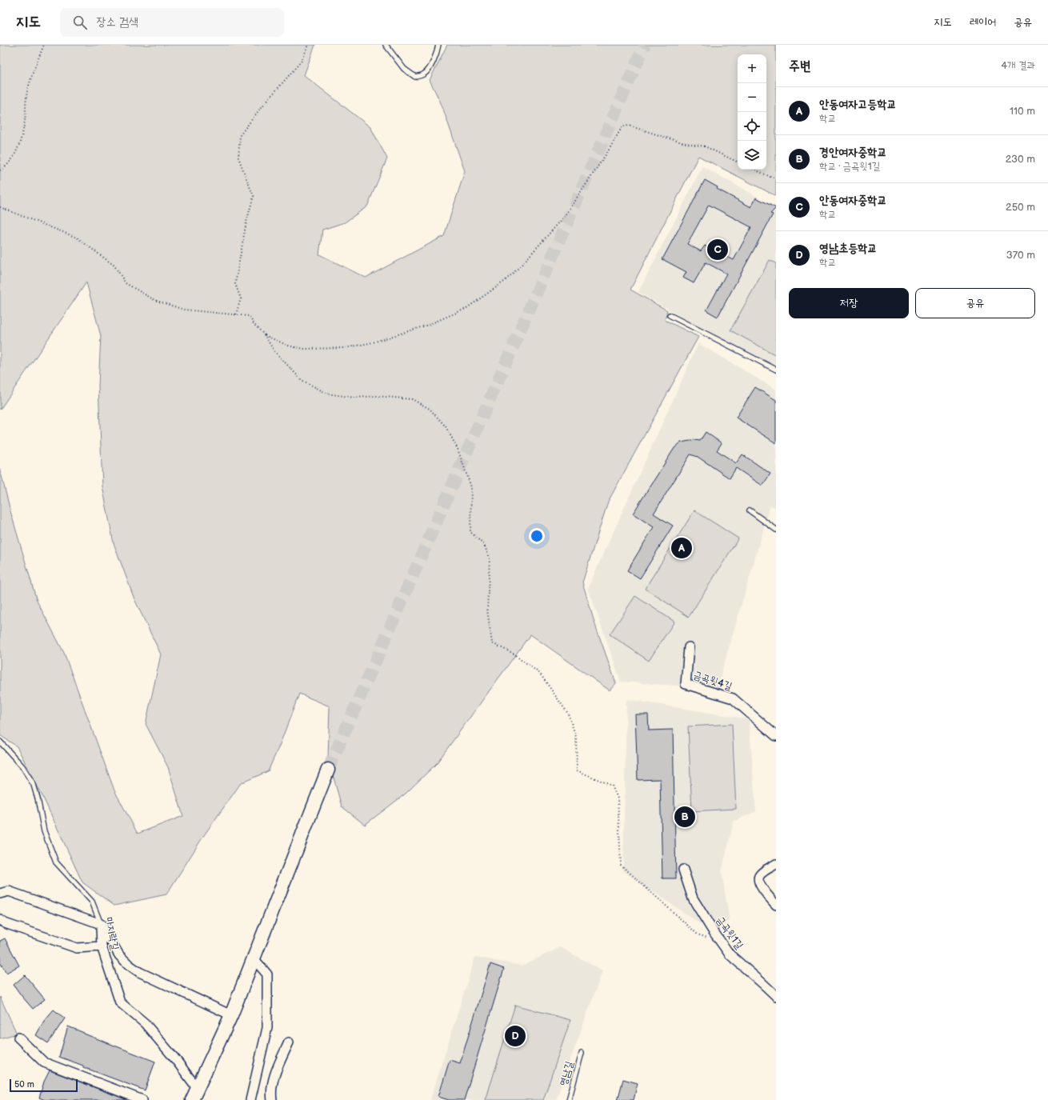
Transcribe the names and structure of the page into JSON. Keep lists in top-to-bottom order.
{
  "streets": {
    "street": ["금곡윗4길", "금곡윗1길", "마지락길"],
    "lane": ["영남길"]
  },
  "scale_bar": "50 m",
  "page": {
    "header": "지도",
    "search": "장소 검색",
    "nav": ["지도", "레이어", "공유"],
    "heading": ["주변", "4개 결과"],
    "map_buttons": ["+", "−"],
    "list": [
      {
        "mark": "A",
        "name": "안동여자고등학교",
        "note": "학교",
        "value": "110 m"
      },
      {
        "mark": "B",
        "name": "경안여자중학교",
        "note": "학교 · 금곡윗1길",
        "value": "230 m"
      },
      {
        "mark": "C",
        "name": "안동여자중학교",
        "note": "학교",
        "value": "250 m"
      },
      {
        "mark": "D",
        "name": "영남초등학교",
        "note": "학교",
        "value": "370 m"
      }
    ],
    "pins": [
      "C",
      "A",
      "B",
      "D"
    ],
    "buttons": ["저장", "공유"],
    "scale": "50 m"
  }
}
